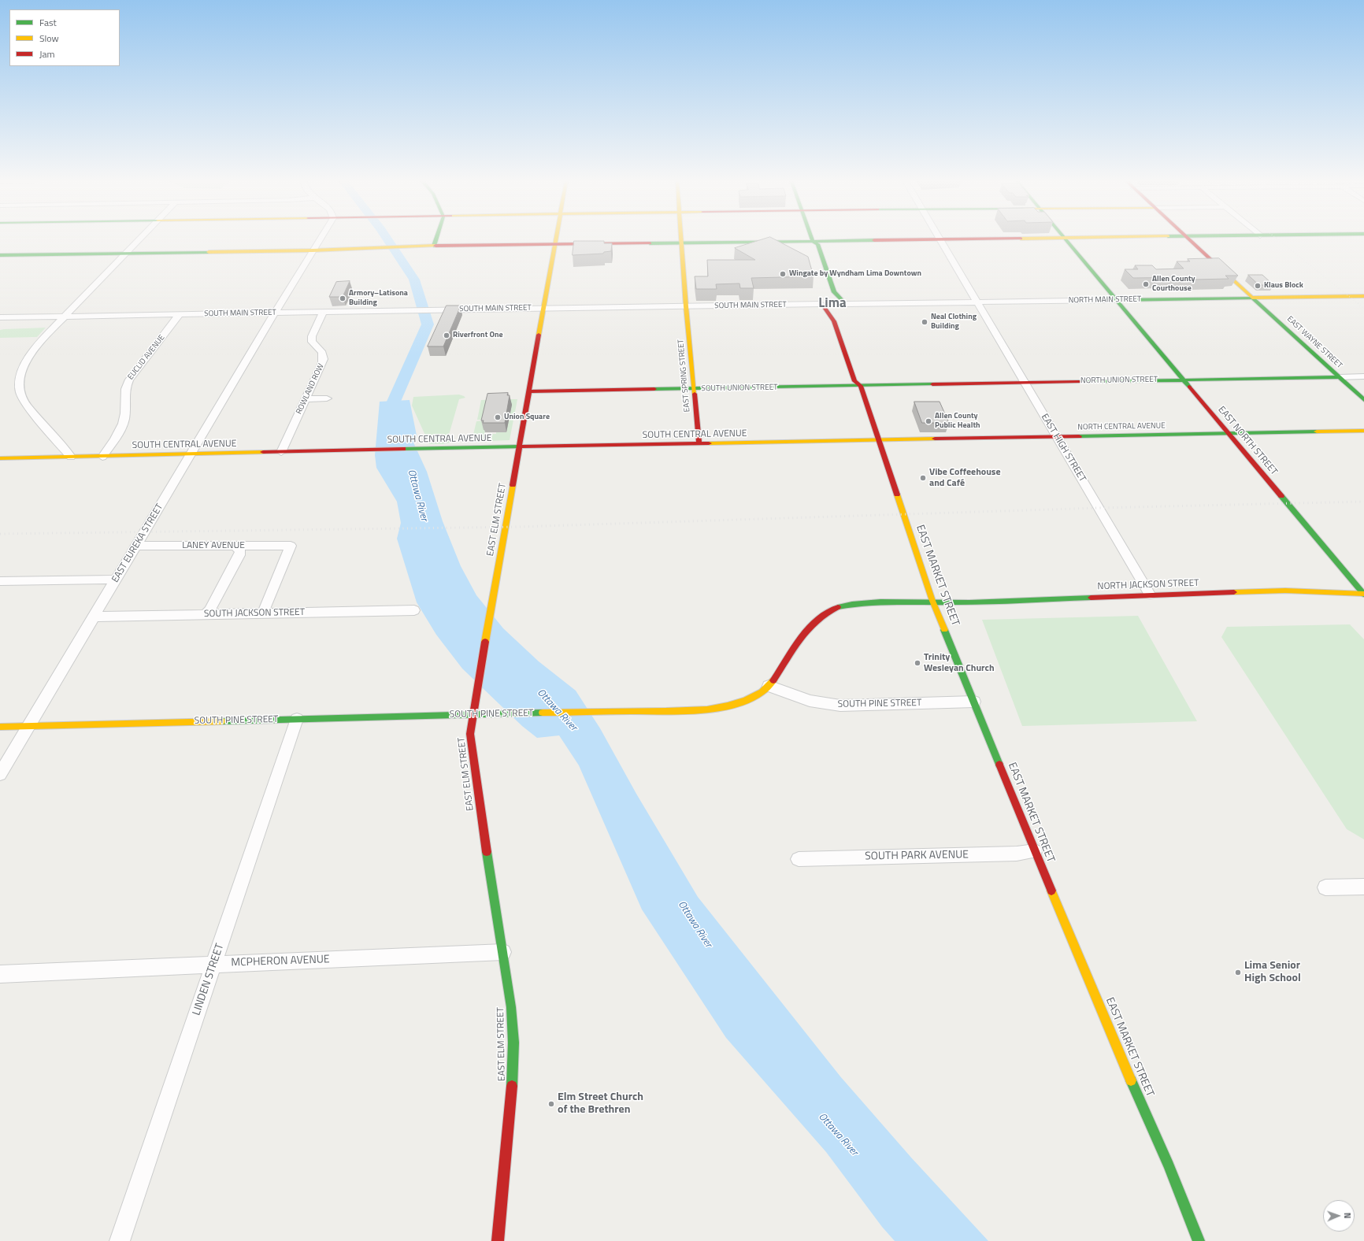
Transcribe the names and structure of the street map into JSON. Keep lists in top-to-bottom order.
{
  "streets": {
    "main road": [
      "NORTH MAIN STREET",
      "EAST WAYNE STREET",
      "EAST SPRING STREET",
      "NORTH UNION STREET",
      "SOUTH UNION STREET",
      "NORTH CENTRAL AVENUE",
      "SOUTH CENTRAL AVENUE",
      "EAST NORTH STREET",
      "EAST ELM STREET",
      "EAST MARKET STREET",
      "NORTH JACKSON STREET",
      "SOUTH PINE STREET"
    ],
    "street": [
      "SOUTH MAIN STREET",
      "EUCLID AVENUE",
      "ROWLAND ROW",
      "EAST HIGH STREET",
      "EAST EUREKA STREET",
      "LANEY AVENUE",
      "SOUTH JACKSON STREET",
      "SOUTH PARK AVENUE",
      "MCPHERON AVENUE",
      "LINDEN STREET"
    ]
  },
  "crossings": [
    ["NORTH MAIN STREET", "EAST WAYNE STREET"],
    ["NORTH MAIN STREET", "EAST NORTH STREET"],
    ["NORTH MAIN STREET", "EAST HIGH STREET"],
    ["SOUTH MAIN STREET", "EUCLID AVENUE"],
    ["SOUTH MAIN STREET", "EAST SPRING STREET"],
    ["SOUTH MAIN STREET", "ROWLAND ROW"],
    ["SOUTH MAIN STREET", "EAST ELM STREET"],
    ["SOUTH MAIN STREET", "EAST EUREKA STREET"],
    ["SOUTH MAIN STREET", "EAST MARKET STREET"],
    ["EAST WAYNE STREET", "NORTH UNION STREET"],
    ["EUCLID AVENUE", "SOUTH CENTRAL AVENUE"],
    ["EAST SPRING STREET", "SOUTH UNION STREET"],
    ["EAST SPRING STREET", "SOUTH CENTRAL AVENUE"],
    ["NORTH UNION STREET", "SOUTH UNION STREET"],
    ["NORTH UNION STREET", "EAST NORTH STREET"],
    ["NORTH UNION STREET", "EAST HIGH STREET"],
    ["SOUTH UNION STREET", "EAST ELM STREET"],
    ["SOUTH UNION STREET", "EAST MARKET STREET"],
    ["ROWLAND ROW", "SOUTH CENTRAL AVENUE"],
    ["NORTH CENTRAL AVENUE", "SOUTH CENTRAL AVENUE"],
    ["NORTH CENTRAL AVENUE", "EAST NORTH STREET"],
    ["NORTH CENTRAL AVENUE", "EAST HIGH STREET"],
    ["NORTH CENTRAL AVENUE", "EAST MARKET STREET"],
    ["SOUTH CENTRAL AVENUE", "EAST ELM STREET"],
    ["SOUTH CENTRAL AVENUE", "EAST EUREKA STREET"],
    ["SOUTH CENTRAL AVENUE", "EAST MARKET STREET"],
    ["EAST NORTH STREET", "NORTH JACKSON STREET"],
    ["EAST HIGH STREET", "NORTH JACKSON STREET"],
    ["EAST ELM STREET", "SOUTH PINE STREET"],
    ["EAST ELM STREET", "MCPHERON AVENUE"],
    ["EAST EUREKA STREET", "LANEY AVENUE"],
    ["EAST EUREKA STREET", "SOUTH JACKSON STREET"],
    ["EAST EUREKA STREET", "SOUTH PINE STREET"],
    ["LANEY AVENUE", "SOUTH JACKSON STREET"],
    ["EAST MARKET STREET", "NORTH JACKSON STREET"],
    ["EAST MARKET STREET", "SOUTH PINE STREET"],
    ["EAST MARKET STREET", "SOUTH PARK AVENUE"],
    ["SOUTH PINE STREET", "LINDEN STREET"],
    ["MCPHERON AVENUE", "LINDEN STREET"]
  ],
  "districts": ["Lima"],
  "water": ["Ottawa River"],
  "places": [
    "Wingate by Wyndham Lima Downtown",
    "Allen County Courthouse",
    "Klaus Block",
    "Armory–Latisona Building",
    "Neal Clothing Building",
    "Riverfront One",
    "Union Square",
    "Allen County Public Health",
    "Vibe Coffeehouse and Café",
    "Trinity Wesleyan Church",
    "Lima Senior High School",
    "Elm Street Church of the Brethren"
  ],
  "legend": ["Fast", "Slow", "Jam"],
  "north": "right"
}
